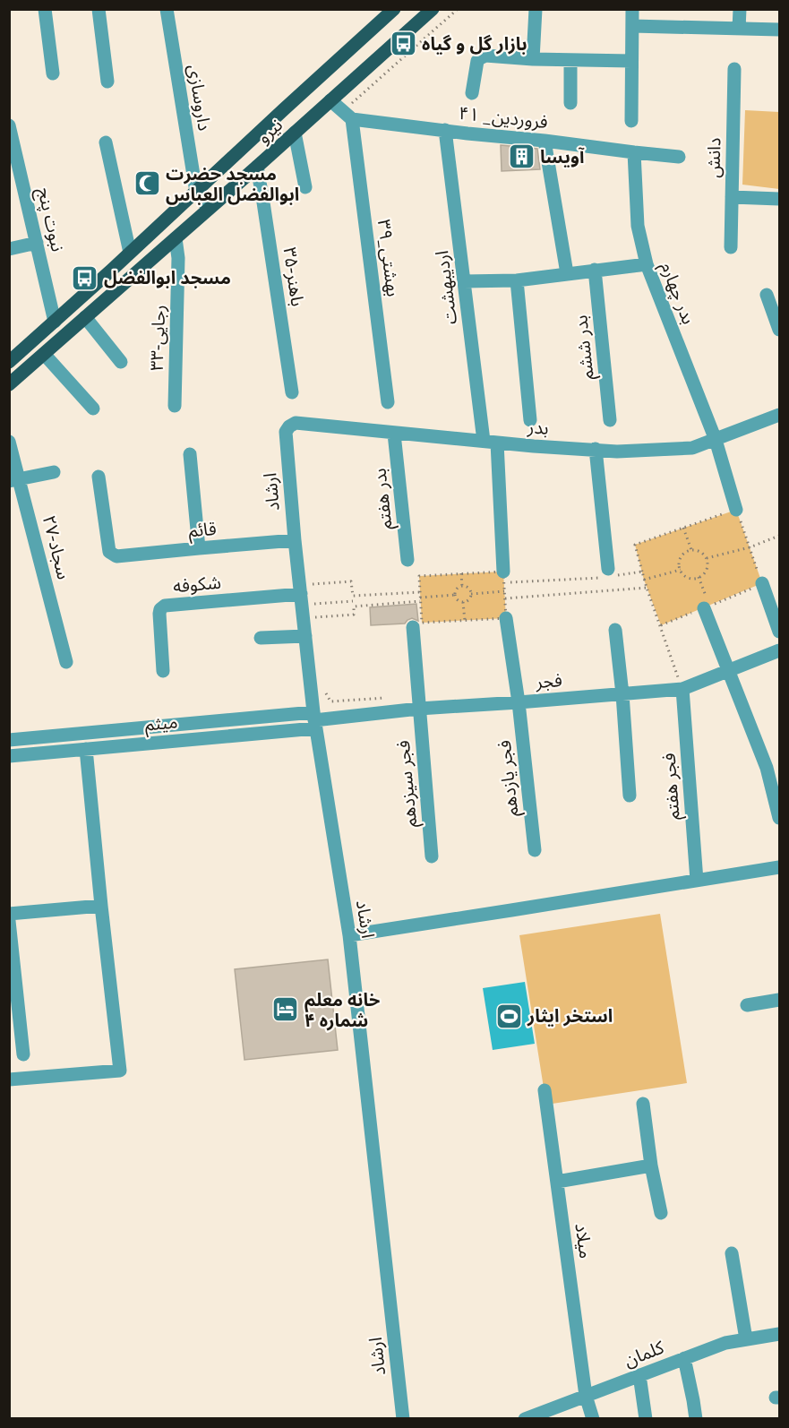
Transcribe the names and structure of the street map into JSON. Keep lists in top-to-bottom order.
{
  "streets": {
    "main road": ["نیرو"],
    "street": [
      "داروسازی",
      "۴۱ _فروردین",
      "دانش",
      "نبوت پنج",
      "۳۹_بهشتی",
      "۳۵-باهنر",
      "اردیبهشت",
      "بدر چهارم",
      "۳۳-رجایی",
      "بدر ششم",
      "بدر",
      "ارشاد",
      "بدر هفتم",
      "قائم",
      "۲۷-سجاد",
      "شکوفه",
      "فجر",
      "میثم",
      "فجر یازدهم",
      "فجر سیزدهم",
      "فجر هفتم",
      "میلاد",
      "کلمان"
    ]
  },
  "crossings": [
    ["داروسازی", "نیرو"],
    ["۴۱ _فروردین", "۳۹_بهشتی"],
    ["۴۱ _فروردین", "اردیبهشت"],
    ["۴۱ _فروردین", "بدر چهارم"],
    ["نیرو", "نبوت پنج"],
    ["نیرو", "۳۵-باهنر"],
    ["نیرو", "۳۳-رجایی"],
    ["اردیبهشت", "بدر"],
    ["بدر چهارم", "بدر"],
    ["بدر", "ارشاد"],
    ["بدر", "بدر هفتم"],
    ["ارشاد", "قائم"],
    ["ارشاد", "شکوفه"],
    ["ارشاد", "فجر"],
    ["ارشاد", "میثم"],
    ["فجر", "میثم"],
    ["فجر", "فجر یازدهم"],
    ["فجر", "فجر سیزدهم"],
    ["فجر", "فجر هفتم"],
    ["میلاد", "کلمان"]
  ],
  "places": {
    "bus stop": ["بازار گل و گیاه", "مسجد ابوالفضل"],
    "building": ["آویسا"],
    "mosque": ["مسجد حضرت ابوالفضل العباس"],
    "hotel": ["خانه معلم شماره ۴"],
    "sports": ["استخر ایثار"]
  }
}
